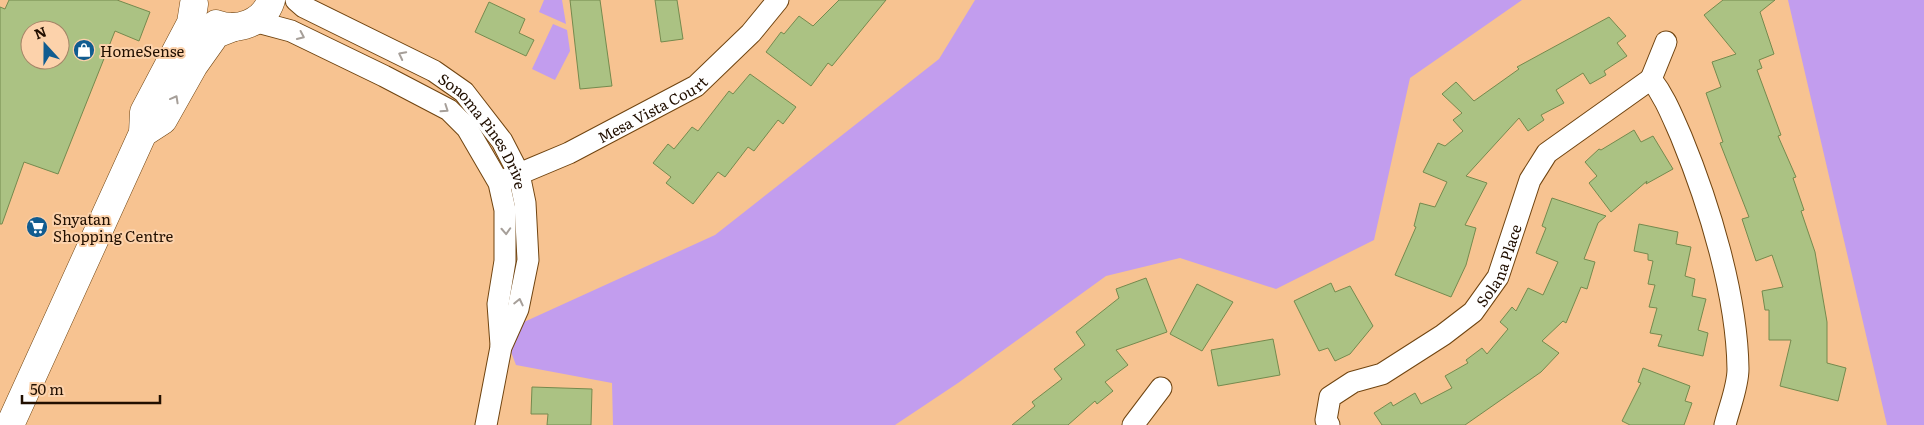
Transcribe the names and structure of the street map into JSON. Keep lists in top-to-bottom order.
{
  "streets": {
    "street": ["Mesa Vista Court", "Sonoma Pines Drive", "Solana Place"]
  },
  "crossings": [
    ["Mesa Vista Court", "Sonoma Pines Drive"]
  ],
  "places": {
    "shop": ["HomeSense"],
    "supermarket": ["Snyatan Shopping Centre"]
  },
  "scale_bar": "50 m",
  "north": "top"
}
